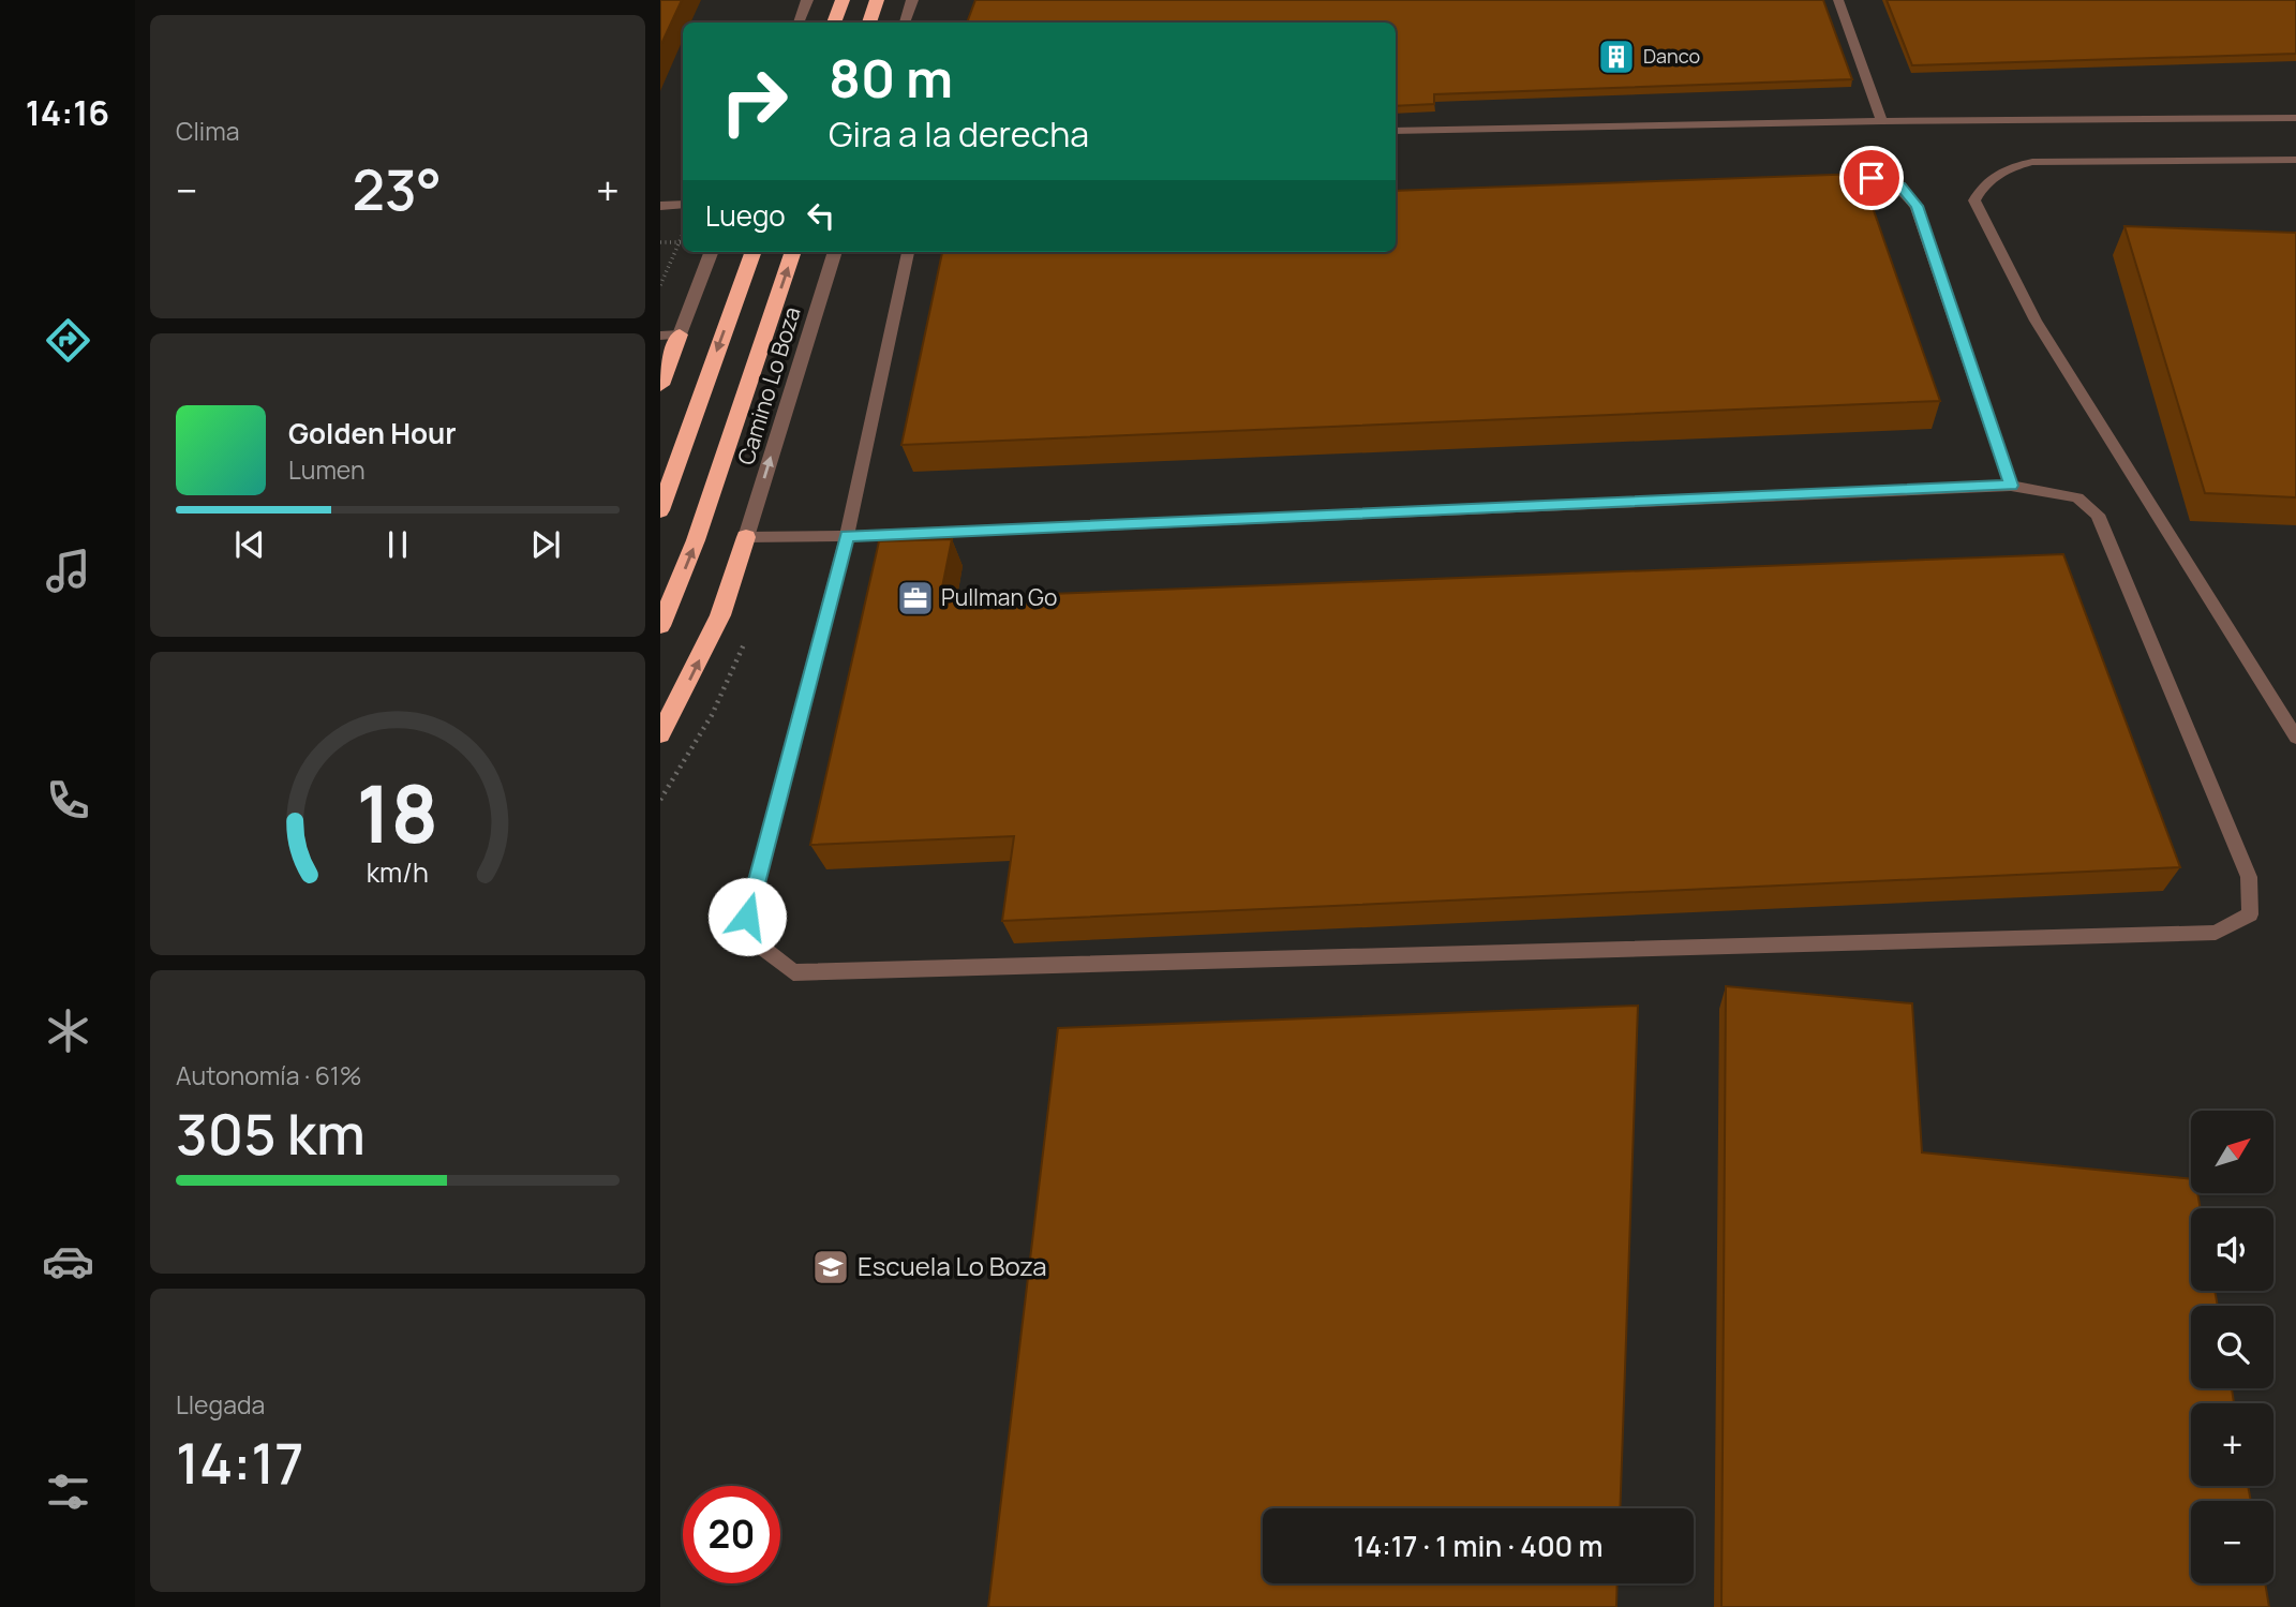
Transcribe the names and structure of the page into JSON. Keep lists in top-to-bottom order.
{
  "streets": {
    "street": ["Camino Lo Boza"]
  },
  "one_way": ["Camino Lo Boza"],
  "places": {
    "building": ["Danco"],
    "office": ["Pullman Go"],
    "school or university": ["Escuela Lo Boza"]
  },
  "north": "top right",
  "page": {
    "tabs": "14:16",
    "tile": [
      "Clima",
      ["Autonomía · 61%", "305 km"],
      ["Llegada", "14:17"]
    ],
    "turn": ["80 m", "Gira a la derecha"],
    "heat": ["−", "23°", "+"],
    "then": "Luego",
    "song": ["Golden Hour", "Lumen"],
    "map_buttons": ["+", "−"],
    "limit": "20",
    "trip": "14:17 · 1 min · 400 m",
    "gauge": ["18", "km/h"]
  }
}
